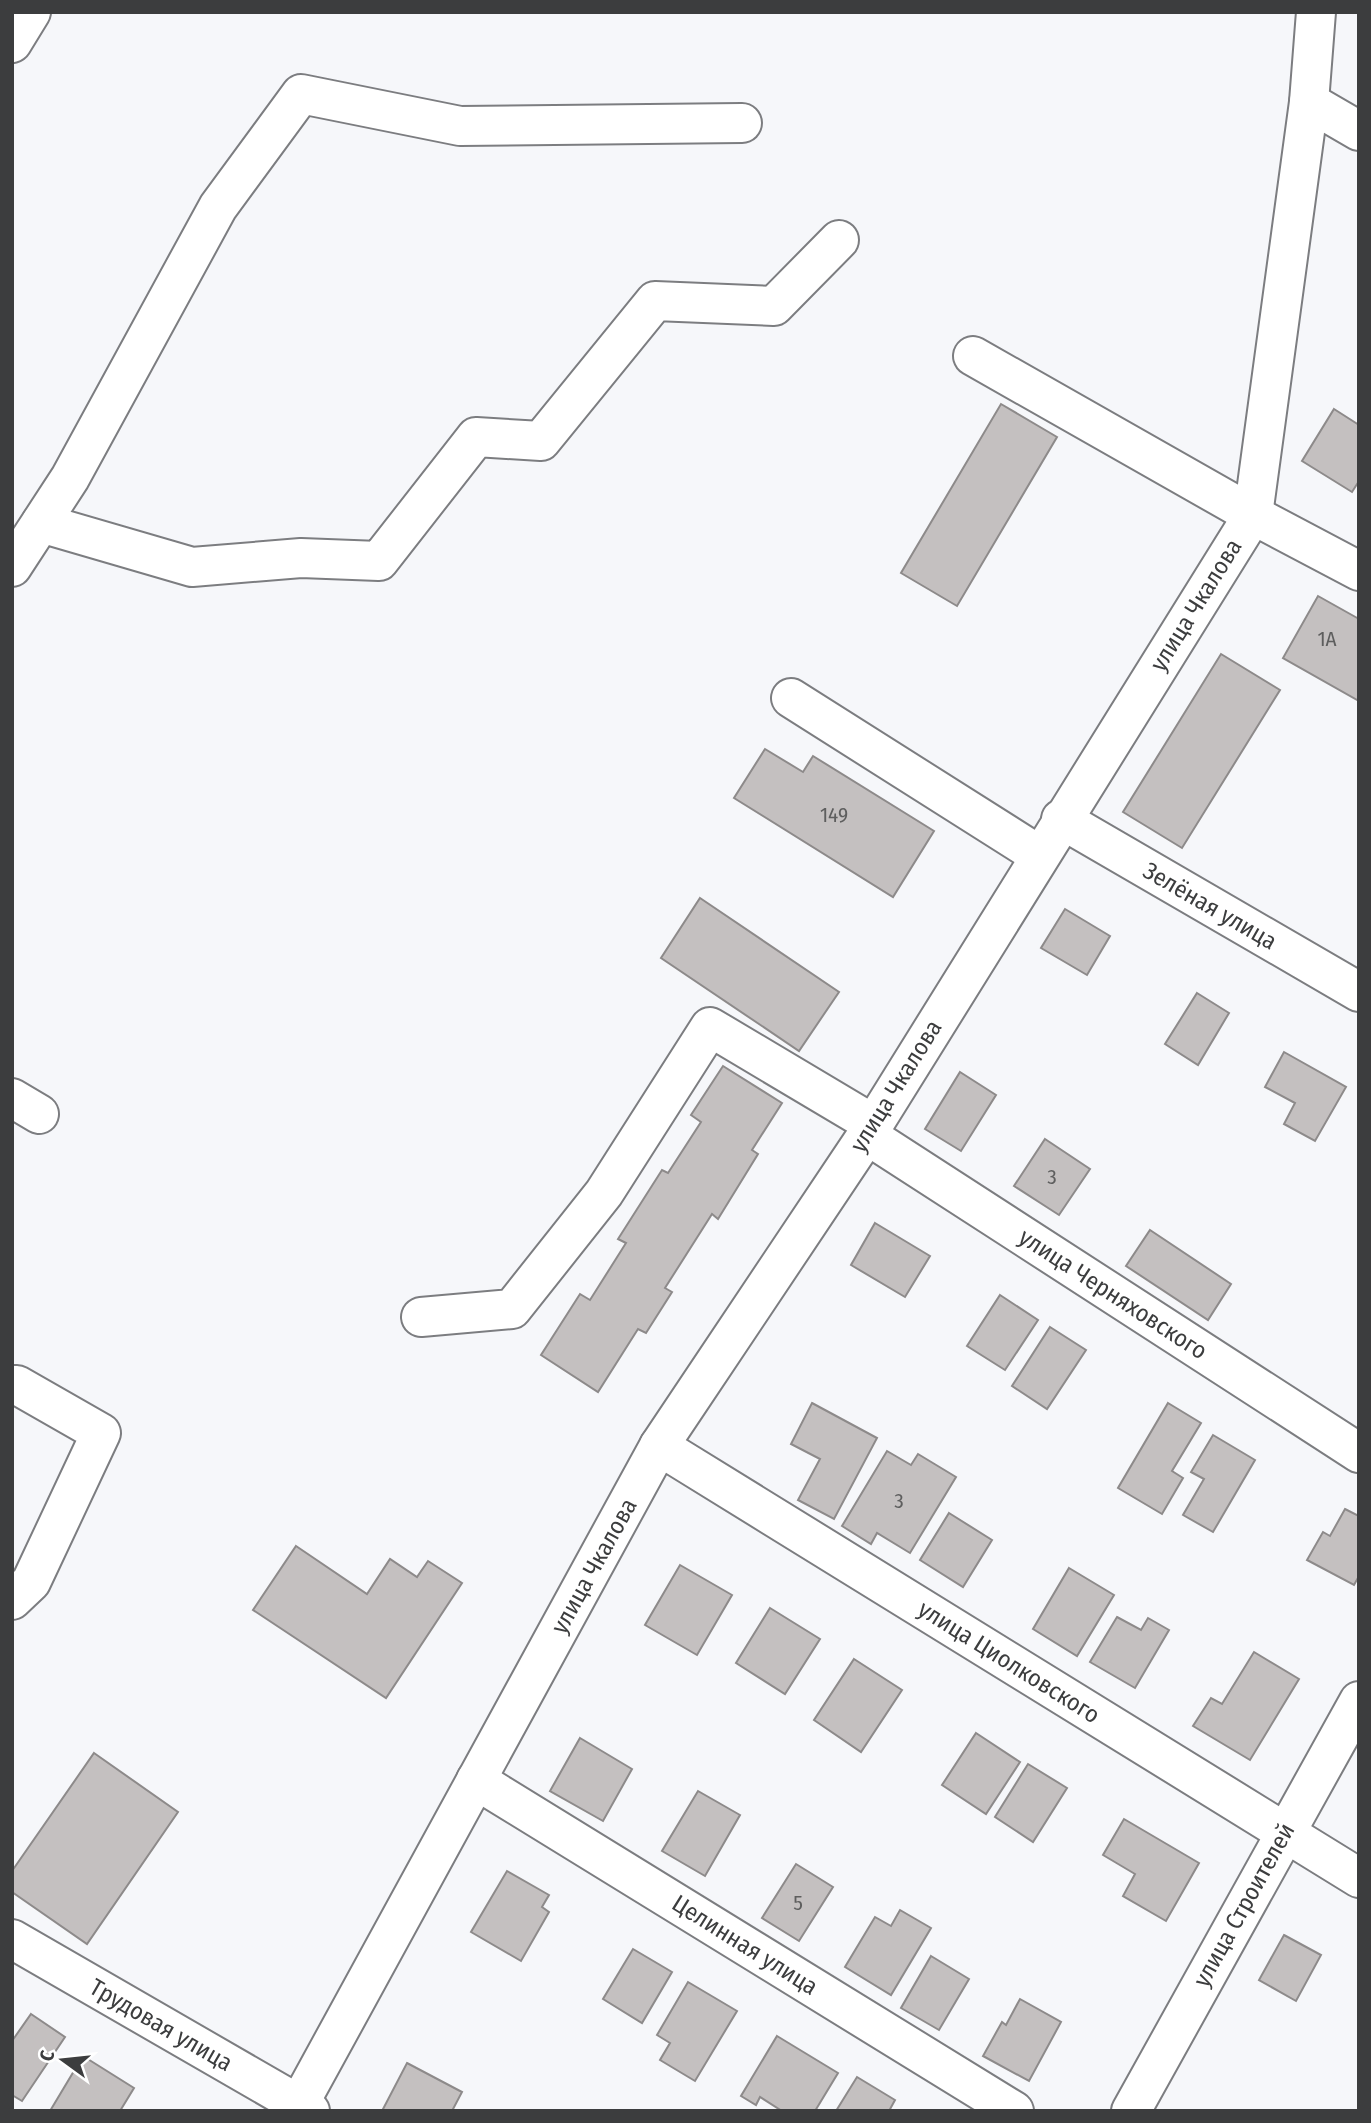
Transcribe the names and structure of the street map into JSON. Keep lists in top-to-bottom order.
{
  "streets": {
    "street": [
      "улица Чкалова",
      "Зелёная улица",
      "улица Черняховского",
      "улица Циолковского",
      "улица Строителей",
      "Целинная улица",
      "Трудовая улица"
    ]
  },
  "crossings": [
    ["улица Чкалова", "Зелёная улица"],
    ["улица Чкалова", "улица Черняховского"],
    ["улица Чкалова", "улица Циолковского"],
    ["улица Чкалова", "Целинная улица"],
    ["улица Чкалова", "Трудовая улица"],
    ["улица Циолковского", "улица Строителей"]
  ],
  "house_numbers": [
    "1А",
    "149",
    "3",
    "3",
    "5"
  ],
  "north": "left"
}
